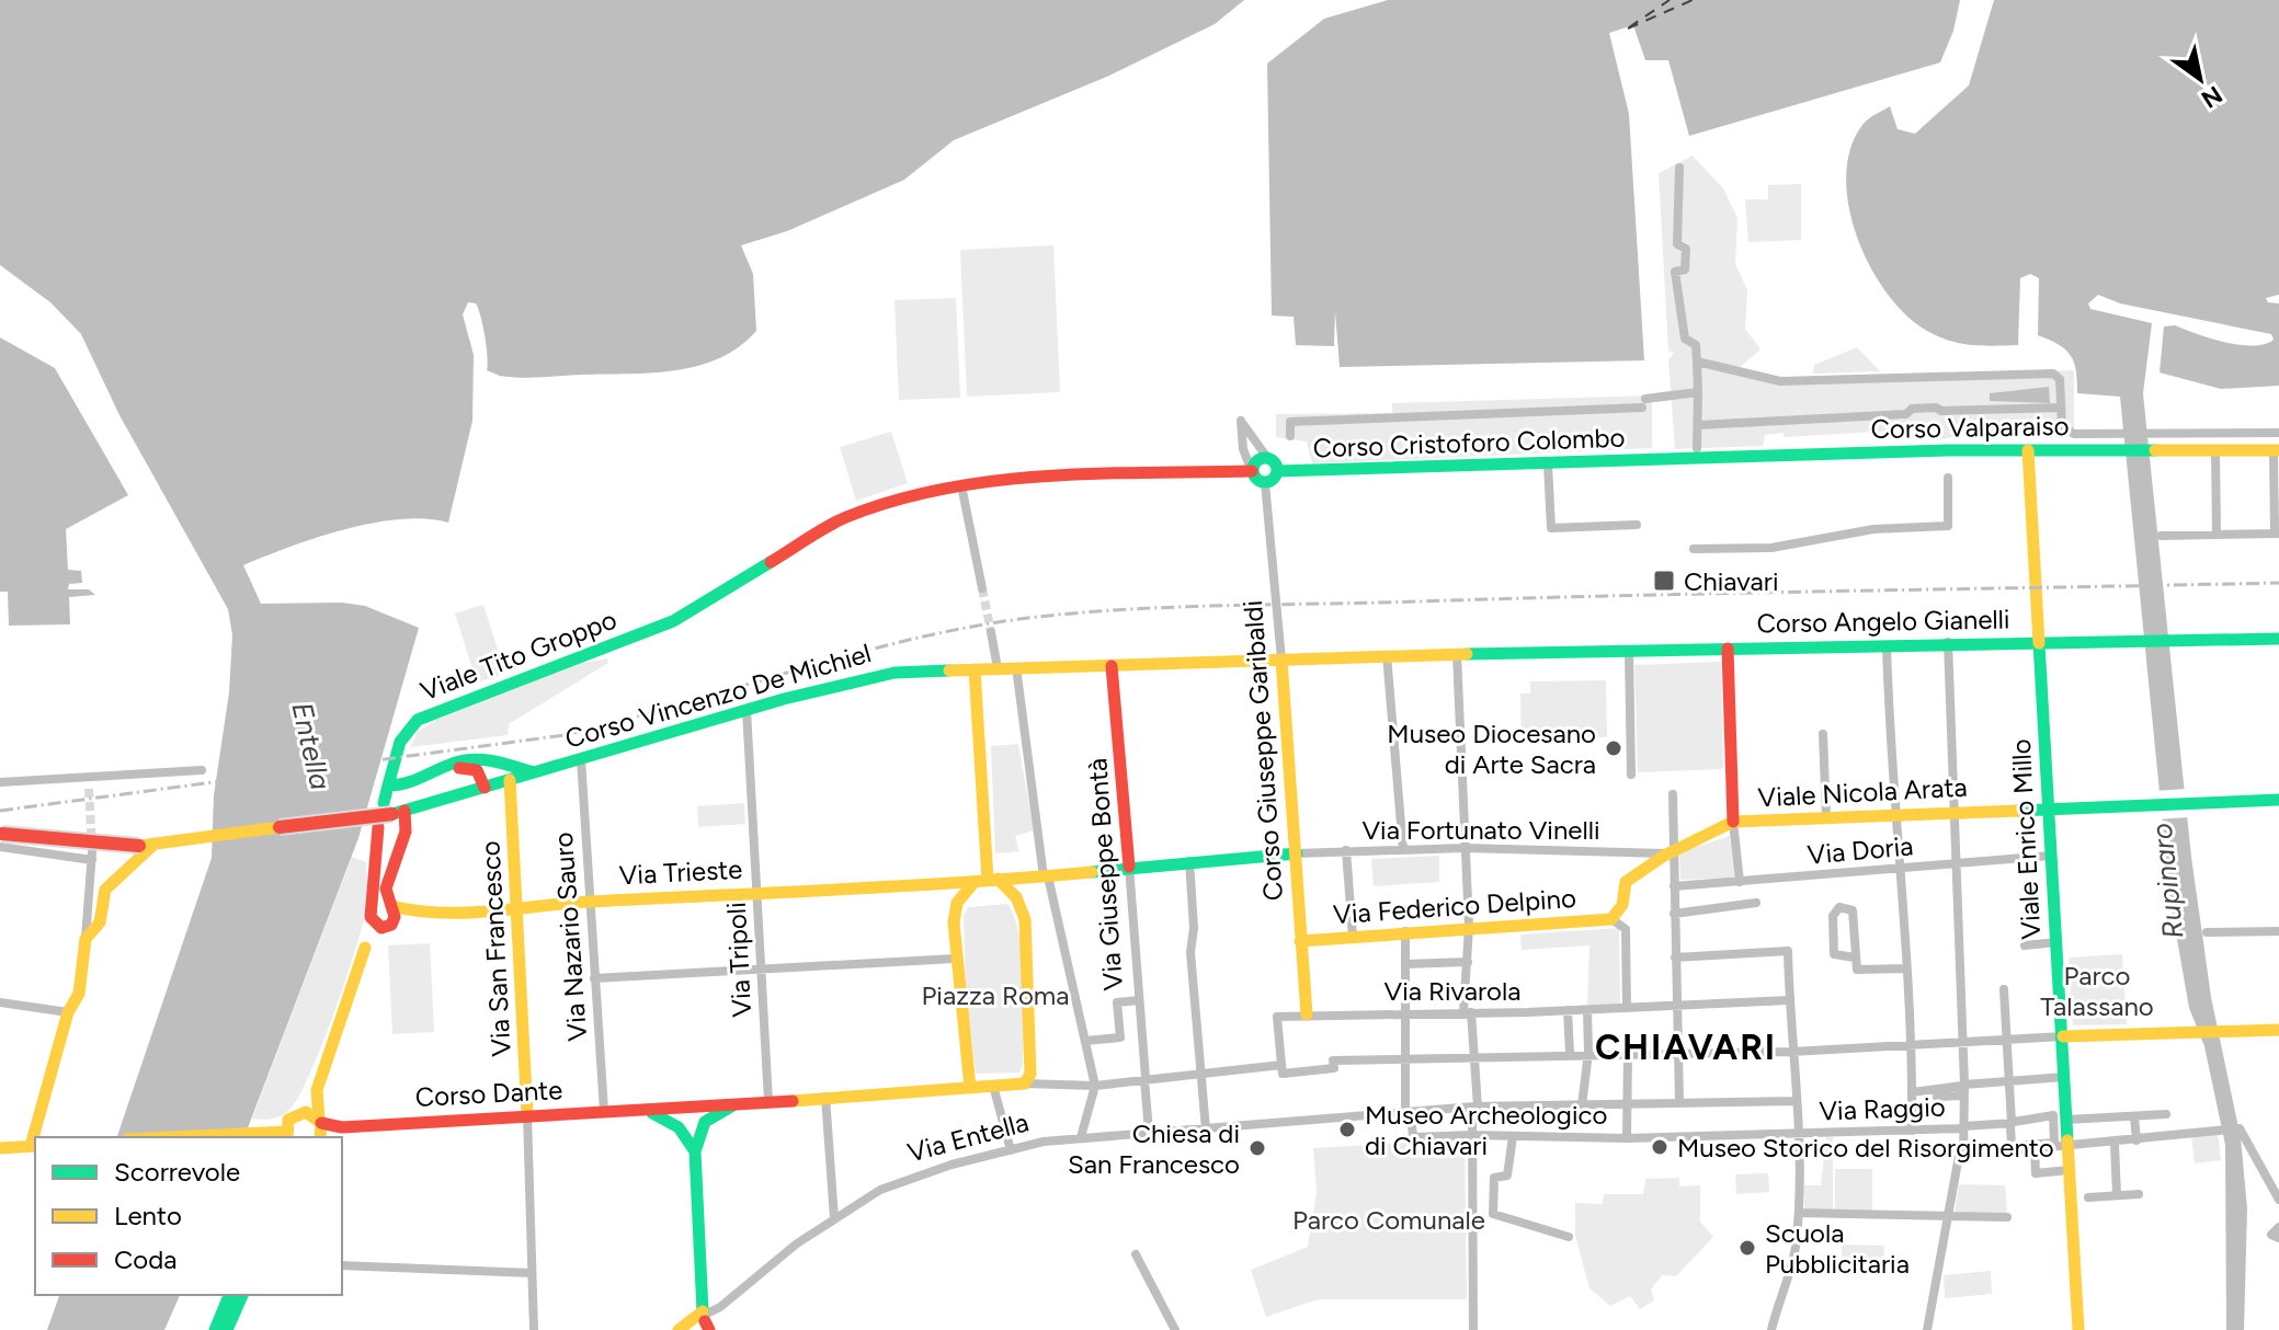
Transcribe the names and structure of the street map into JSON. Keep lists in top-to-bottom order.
{
  "streets": {
    "street": [
      "Corso Valparaiso",
      "Corso Cristoforo Colombo",
      "Corso Angelo Gianelli",
      "Viale Tito Groppo",
      "Corso Vincenzo De Michiel",
      "Corso Giuseppe Garibaldi",
      "Viale Nicola Arata",
      "Via Fortunato Vinelli",
      "Viale Enrico Millo",
      "Via Doria",
      "Via Trieste",
      "Via Giuseppe Bontà",
      "Via Federico Delpino",
      "Via Nazario Sauro",
      "Via San Francesco",
      "Via Tripoli",
      "Via Rivarola",
      "Corso Dante",
      "Via Raggio",
      "Via Entella"
    ]
  },
  "crossings": [
    ["Corso Valparaiso", "Corso Cristoforo Colombo"],
    ["Corso Valparaiso", "Viale Enrico Millo"],
    ["Corso Cristoforo Colombo", "Corso Giuseppe Garibaldi"],
    ["Corso Angelo Gianelli", "Corso Vincenzo De Michiel"],
    ["Corso Angelo Gianelli", "Viale Enrico Millo"],
    ["Viale Tito Groppo", "Corso Vincenzo De Michiel"],
    ["Viale Tito Groppo", "Via Trieste"],
    ["Corso Vincenzo De Michiel", "Corso Giuseppe Garibaldi"],
    ["Corso Vincenzo De Michiel", "Via Giuseppe Bontà"],
    ["Corso Vincenzo De Michiel", "Via Nazario Sauro"],
    ["Corso Vincenzo De Michiel", "Via San Francesco"],
    ["Corso Vincenzo De Michiel", "Via Tripoli"],
    ["Corso Giuseppe Garibaldi", "Via Fortunato Vinelli"],
    ["Corso Giuseppe Garibaldi", "Via Trieste"],
    ["Corso Giuseppe Garibaldi", "Via Federico Delpino"],
    ["Corso Giuseppe Garibaldi", "Via Rivarola"],
    ["Viale Nicola Arata", "Viale Enrico Millo"],
    ["Via Fortunato Vinelli", "Via Trieste"],
    ["Viale Enrico Millo", "Via Doria"],
    ["Via Trieste", "Via Giuseppe Bontà"],
    ["Via Trieste", "Via Nazario Sauro"],
    ["Via Trieste", "Via San Francesco"],
    ["Via Trieste", "Via Tripoli"],
    ["Via Giuseppe Bontà", "Via Entella"],
    ["Via Nazario Sauro", "Corso Dante"],
    ["Via San Francesco", "Corso Dante"],
    ["Via Tripoli", "Corso Dante"],
    ["Via Raggio", "Via Entella"]
  ],
  "districts": ["CHIAVARI"],
  "water": ["Entella", "Rupinaro"],
  "parks": ["Parco Talassano", "Piazza Roma", "Parco Comunale"],
  "places": {
    "transit": ["Chiavari"],
    "other": [
      "Museo Diocesano di Arte Sacra",
      "Museo Archeologico di Chiavari",
      "Museo Storico del Risorgimento",
      "Chiesa di San Francesco",
      "Scuola Pubblicitaria"
    ]
  },
  "legend": ["Scorrevole", "Lento", "Coda"],
  "north": "bottom right"
}
